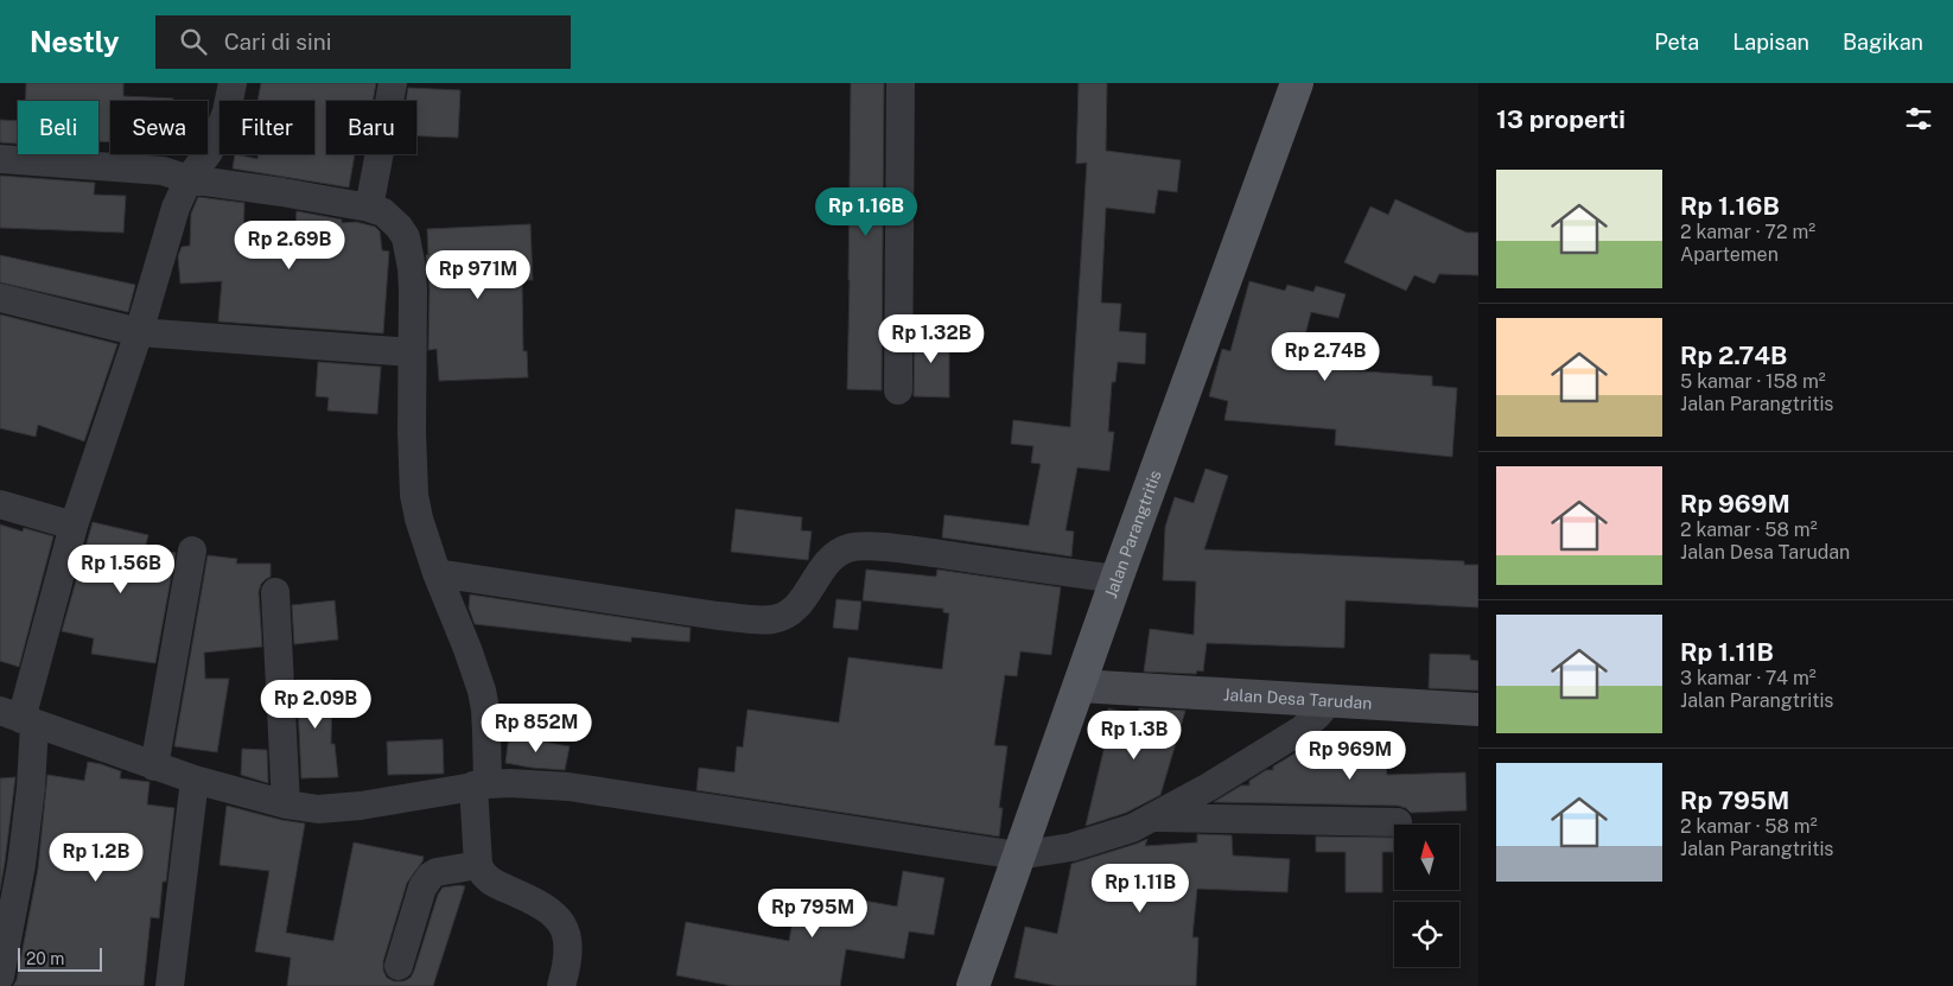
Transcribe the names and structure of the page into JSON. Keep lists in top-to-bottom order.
{
  "streets": {
    "main road": ["Jalan Parangtritis"],
    "street": ["Jalan Desa Tarudan"]
  },
  "crossings": [
    ["Jalan Parangtritis", "Jalan Desa Tarudan"]
  ],
  "scale_bar": "20 m",
  "north": "top",
  "page": {
    "header": "Nestly",
    "search": "Cari di sini",
    "nav": ["Peta", "Lapisan", "Bagikan"],
    "heading": "13 properti",
    "chip": [
      "Beli",
      "Sewa",
      "Filter",
      "Baru"
    ],
    "list": [
      {
        "name": "Rp 1.16B",
        "note": "2 kamar · 72 m² · Apartemen"
      },
      {
        "name": "Rp 2.74B",
        "note": "5 kamar · 158 m² · Jalan Parangtritis"
      },
      {
        "name": "Rp 969M",
        "note": "2 kamar · 58 m² · Jalan Desa Tarudan"
      },
      {
        "name": "Rp 1.11B",
        "note": "3 kamar · 74 m² · Jalan Parangtritis"
      },
      {
        "name": "Rp 795M",
        "note": "2 kamar · 58 m² · Jalan Parangtritis"
      }
    ],
    "price": [
      "Rp 1.16B",
      "Rp 2.69B",
      "Rp 971M",
      "Rp 1.32B",
      "Rp 2.74B",
      "Rp 1.56B",
      "Rp 2.09B",
      "Rp 852M",
      "Rp 1.3B",
      "Rp 969M",
      "Rp 1.2B",
      "Rp 1.11B",
      "Rp 795M"
    ],
    "scale": "20 m"
  }
}
